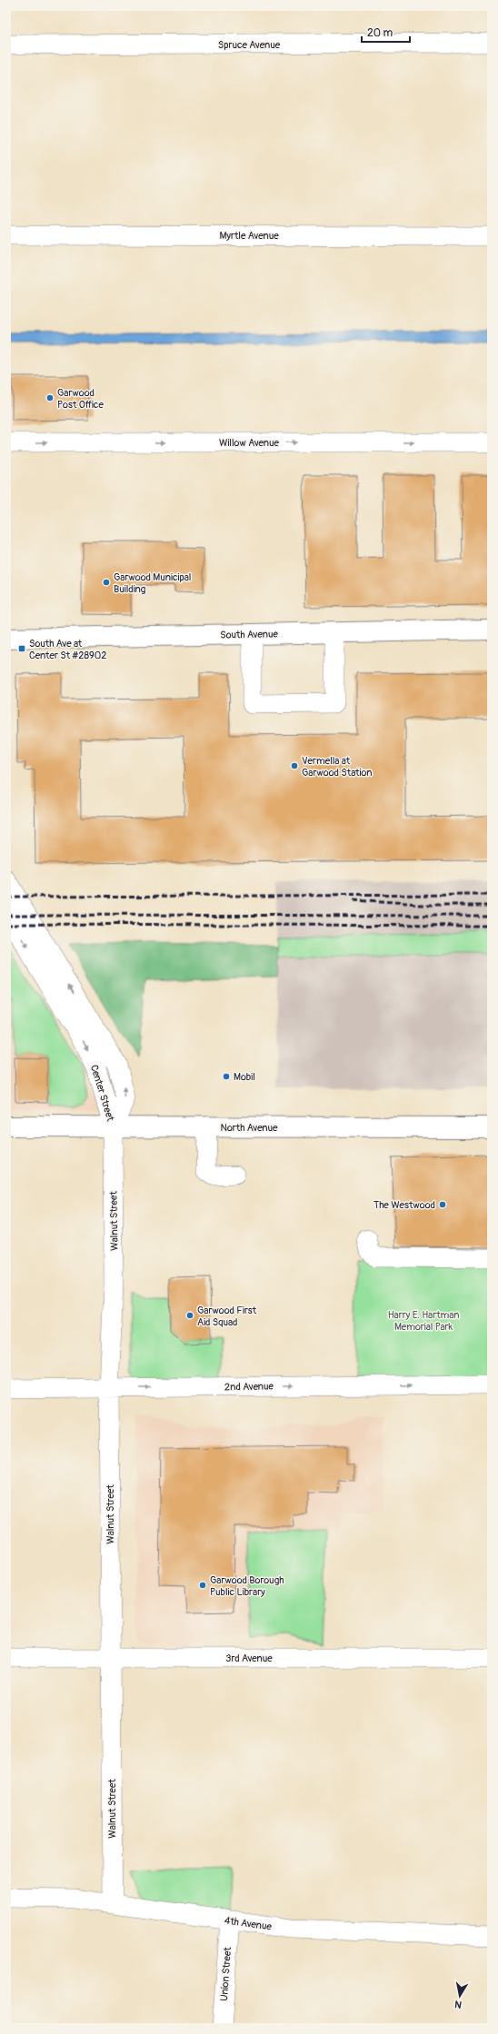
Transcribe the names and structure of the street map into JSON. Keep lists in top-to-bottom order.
{
  "streets": {
    "main road": ["South Avenue", "North Avenue"],
    "street": [
      "Spruce Avenue",
      "Myrtle Avenue",
      "Willow Avenue",
      "Center Street",
      "Walnut Street",
      "2nd Avenue",
      "3rd Avenue",
      "4th Avenue",
      "Union Street"
    ]
  },
  "crossings": [
    ["Center Street", "North Avenue"],
    ["Center Street", "Walnut Street"],
    ["North Avenue", "Walnut Street"],
    ["Walnut Street", "2nd Avenue"],
    ["Walnut Street", "3rd Avenue"],
    ["Walnut Street", "4th Avenue"],
    ["4th Avenue", "Union Street"]
  ],
  "one_way": ["Willow Avenue"],
  "parks": ["Harry E. Hartman Memorial Park"],
  "places": {
    "other": [
      "Garwood Post Office",
      "Garwood Municipal Building",
      "Vermella at Garwood Station",
      "Mobil",
      "The Westwood",
      "Garwood First Aid Squad",
      "Garwood Borough Public Library"
    ],
    "transit": ["South Ave at Center St #28902"]
  },
  "scale_bar": "20 m",
  "north": "bottom"
}
